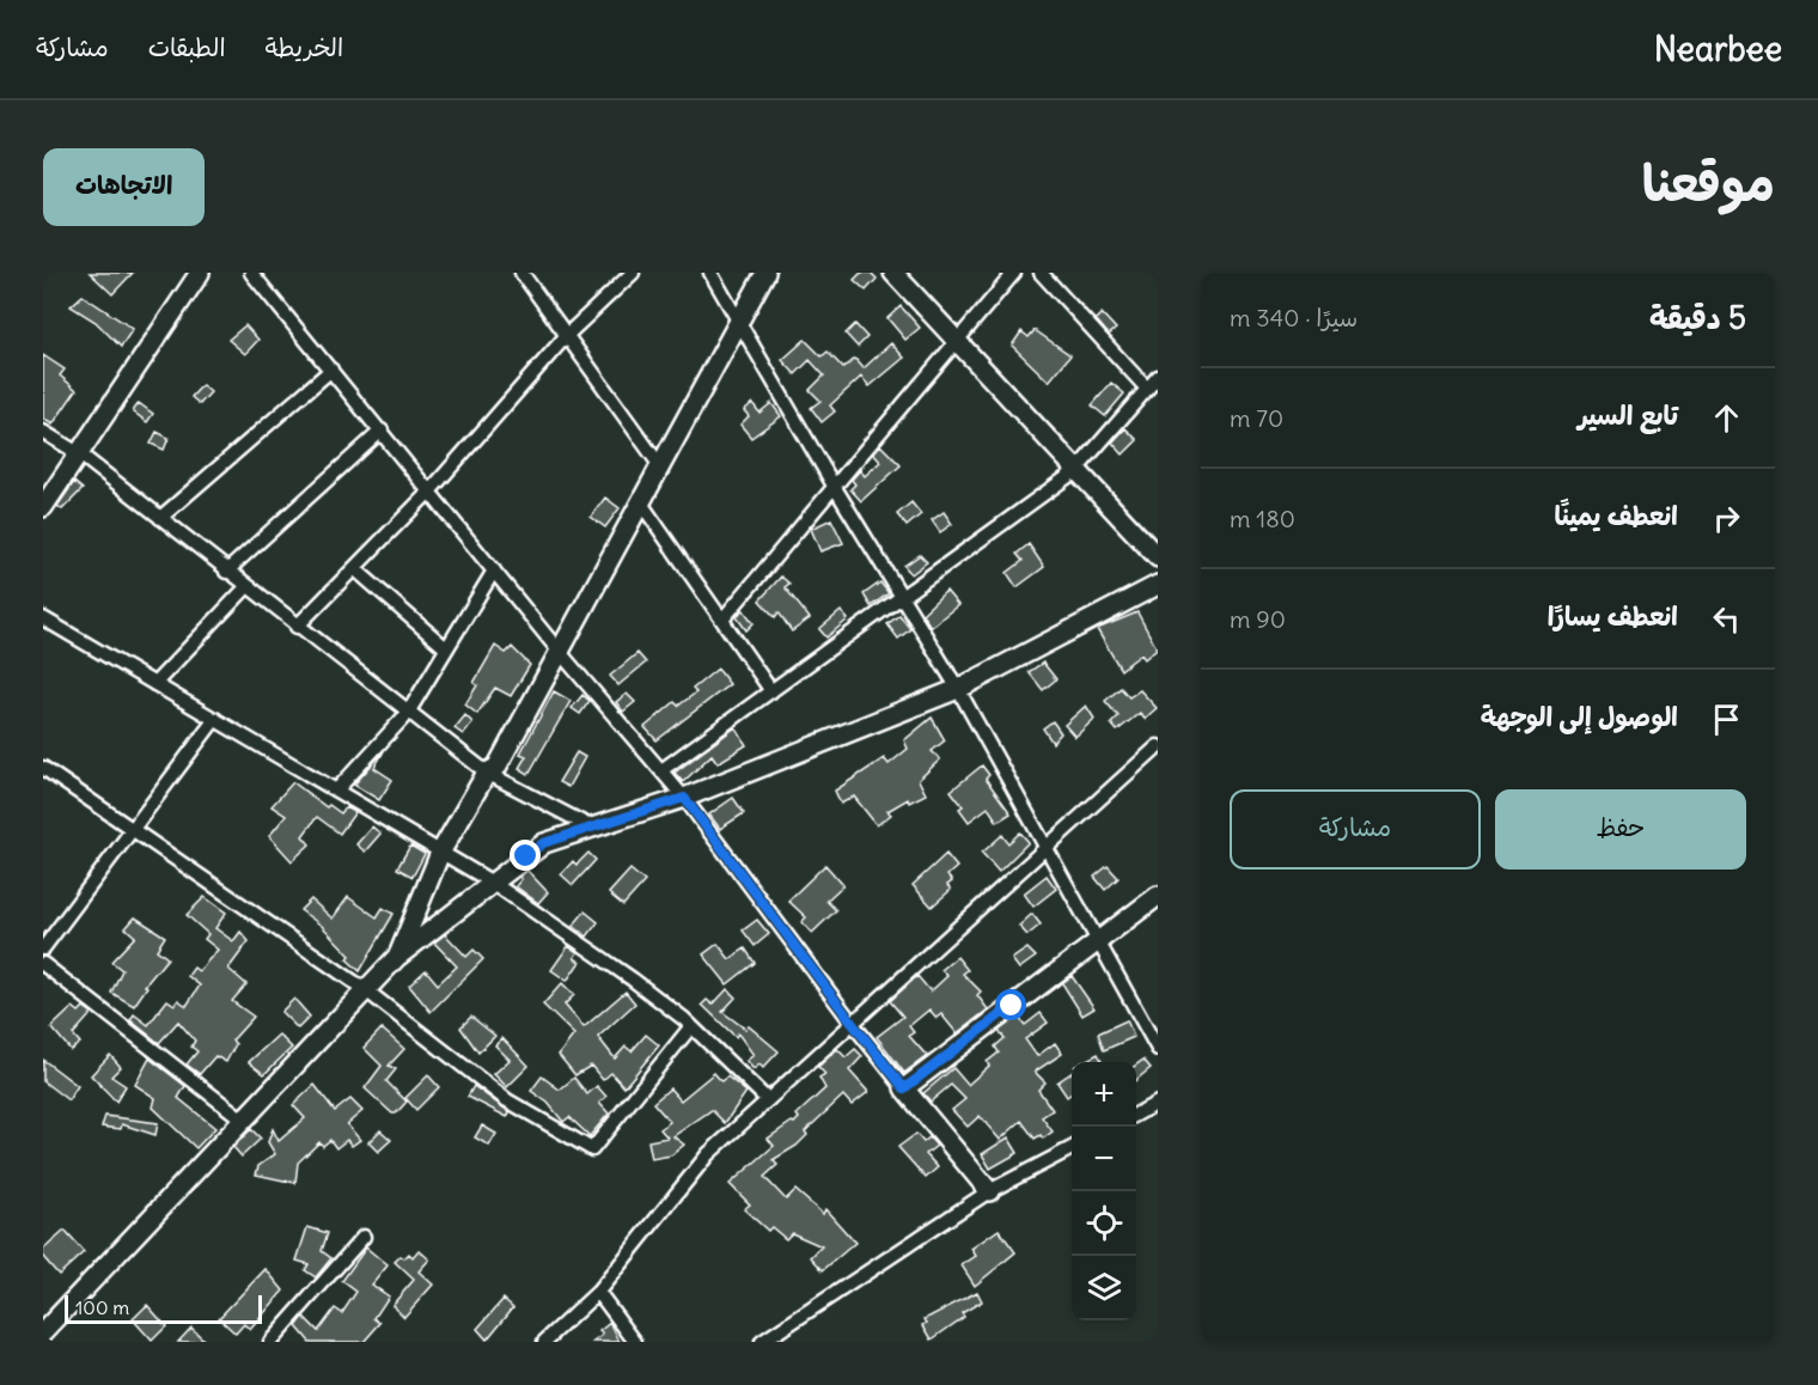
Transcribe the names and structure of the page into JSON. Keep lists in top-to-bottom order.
{
  "scale_bar": "100 m",
  "page": {
    "header": "Nearbee",
    "nav": ["الخريطة", "الطبقات", "مشاركة"],
    "title": "موقعنا",
    "buttons": [
      "الاتجاهات",
      ["حفظ", "مشاركة"]
    ],
    "heading": ["5 دقيقة", "سيرًا · 340 m"],
    "list": [
      ["تابع السير", "70 m"],
      ["انعطف يمينًا", "180 m"],
      ["انعطف يسارًا", "90 m"],
      "الوصول إلى الوجهة"
    ],
    "map_buttons": ["+", "−"],
    "scale": "100 m"
  }
}
